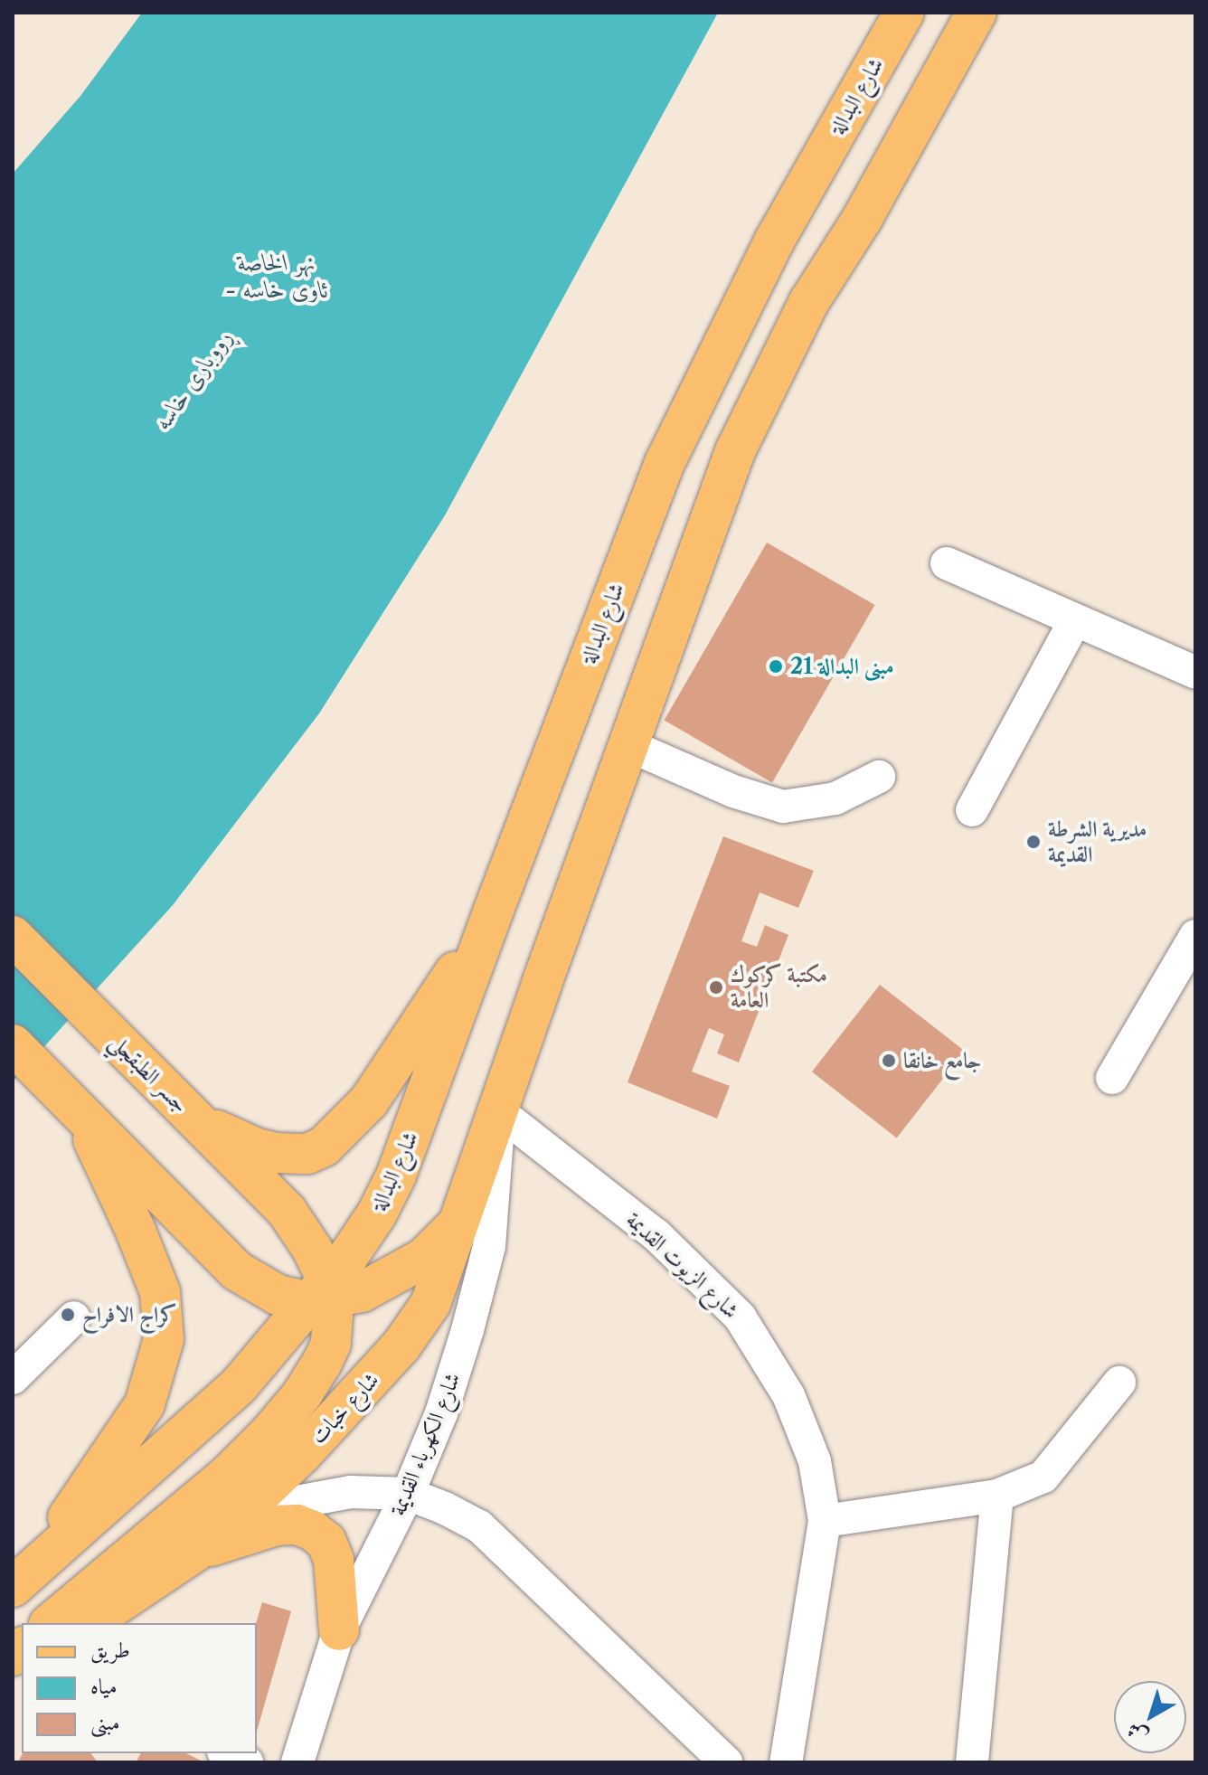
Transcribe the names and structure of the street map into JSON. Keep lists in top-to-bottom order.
{
  "streets": {
    "main road": ["شارع البدالة", "جسر الطبقجلي", "شارع خبات"],
    "street": ["شارع الزيوت القديمة", "شارع الكهرباء القديمة"]
  },
  "crossings": [
    ["شارع البدالة", "جسر الطبقجلي"],
    ["شارع الزيوت القديمة", "شارع خبات"],
    ["شارع الزيوت القديمة", "شارع الكهرباء القديمة"],
    ["شارع خبات", "شارع الكهرباء القديمة"]
  ],
  "water": ["نهر الخاصة - ئاوی خاسە", "ڕووباری خاسە"],
  "places": [
    "مبنى البدالة 21",
    "مديرية الشرطة القديمة",
    "مكتبة كركوك العامة",
    "جامع خانقا",
    "كراج الافراح"
  ],
  "legend": ["طريق", "مياه", "مبنى"],
  "north": "bottom left"
}
